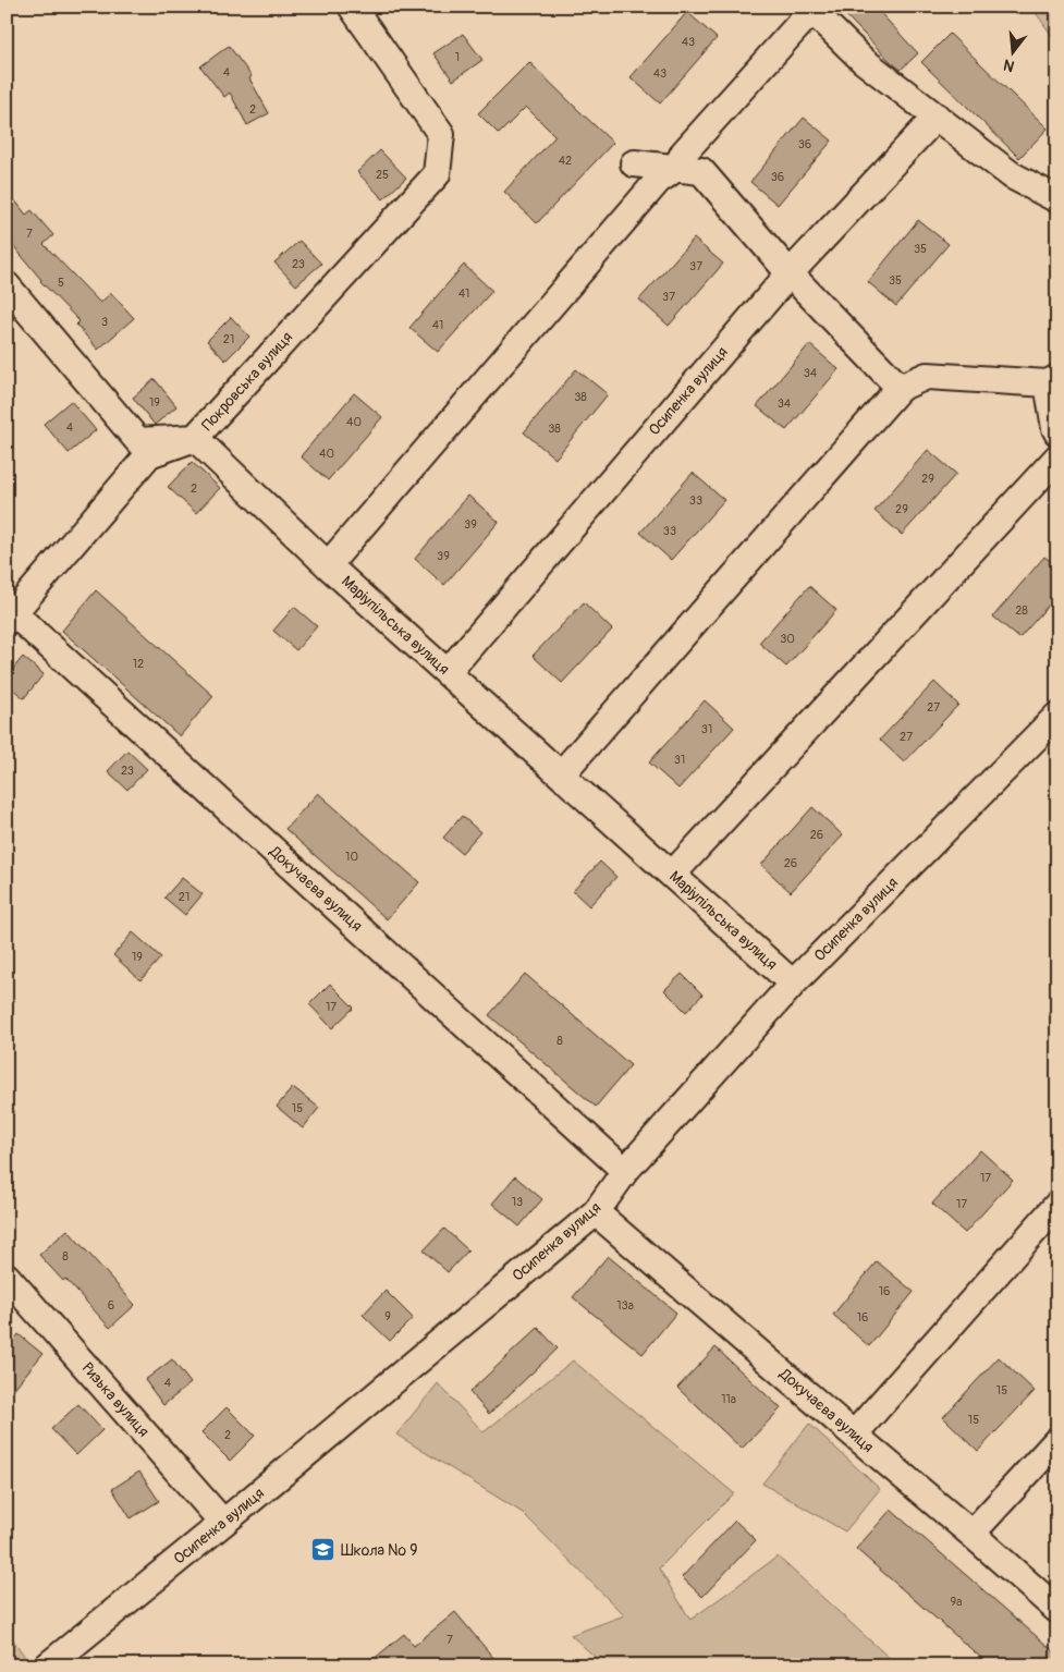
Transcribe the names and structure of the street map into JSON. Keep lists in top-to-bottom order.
{
  "streets": {
    "street": [
      "Покровська вулиця",
      "Осипенка вулиця",
      "Маріупільська вулиця",
      "Докучаєва вулиця",
      "Ризька вулиця"
    ]
  },
  "crossings": [
    ["Покровська вулиця", "Маріупільська вулиця"],
    ["Покровська вулиця", "Докучаєва вулиця"],
    ["Осипенка вулиця", "Маріупільська вулиця"],
    ["Осипенка вулиця", "Докучаєва вулиця"],
    ["Осипенка вулиця", "Ризька вулиця"]
  ],
  "places": {
    "school or university": ["Школа № 9"]
  },
  "house_numbers": [
    "43",
    "1",
    "4",
    "43",
    "2",
    "36",
    "42",
    "25",
    "36",
    "7",
    "35",
    "23",
    "37",
    "35",
    "5",
    "41",
    "37",
    "3",
    "41",
    "21",
    "34",
    "38",
    "19",
    "34",
    "40",
    "4",
    "38",
    "40",
    "29",
    "2",
    "33",
    "29",
    "39",
    "33",
    "39",
    "28",
    "30",
    "12",
    "27",
    "31",
    "27",
    "31",
    "23",
    "26",
    "10",
    "26",
    "21",
    "19",
    "17",
    "8",
    "15",
    "17",
    "13",
    "17",
    "8",
    "16",
    "6",
    "13а",
    "9",
    "16",
    "4",
    "15",
    "11а",
    "15",
    "2",
    "9а",
    "7"
  ],
  "north": "bottom"
}
